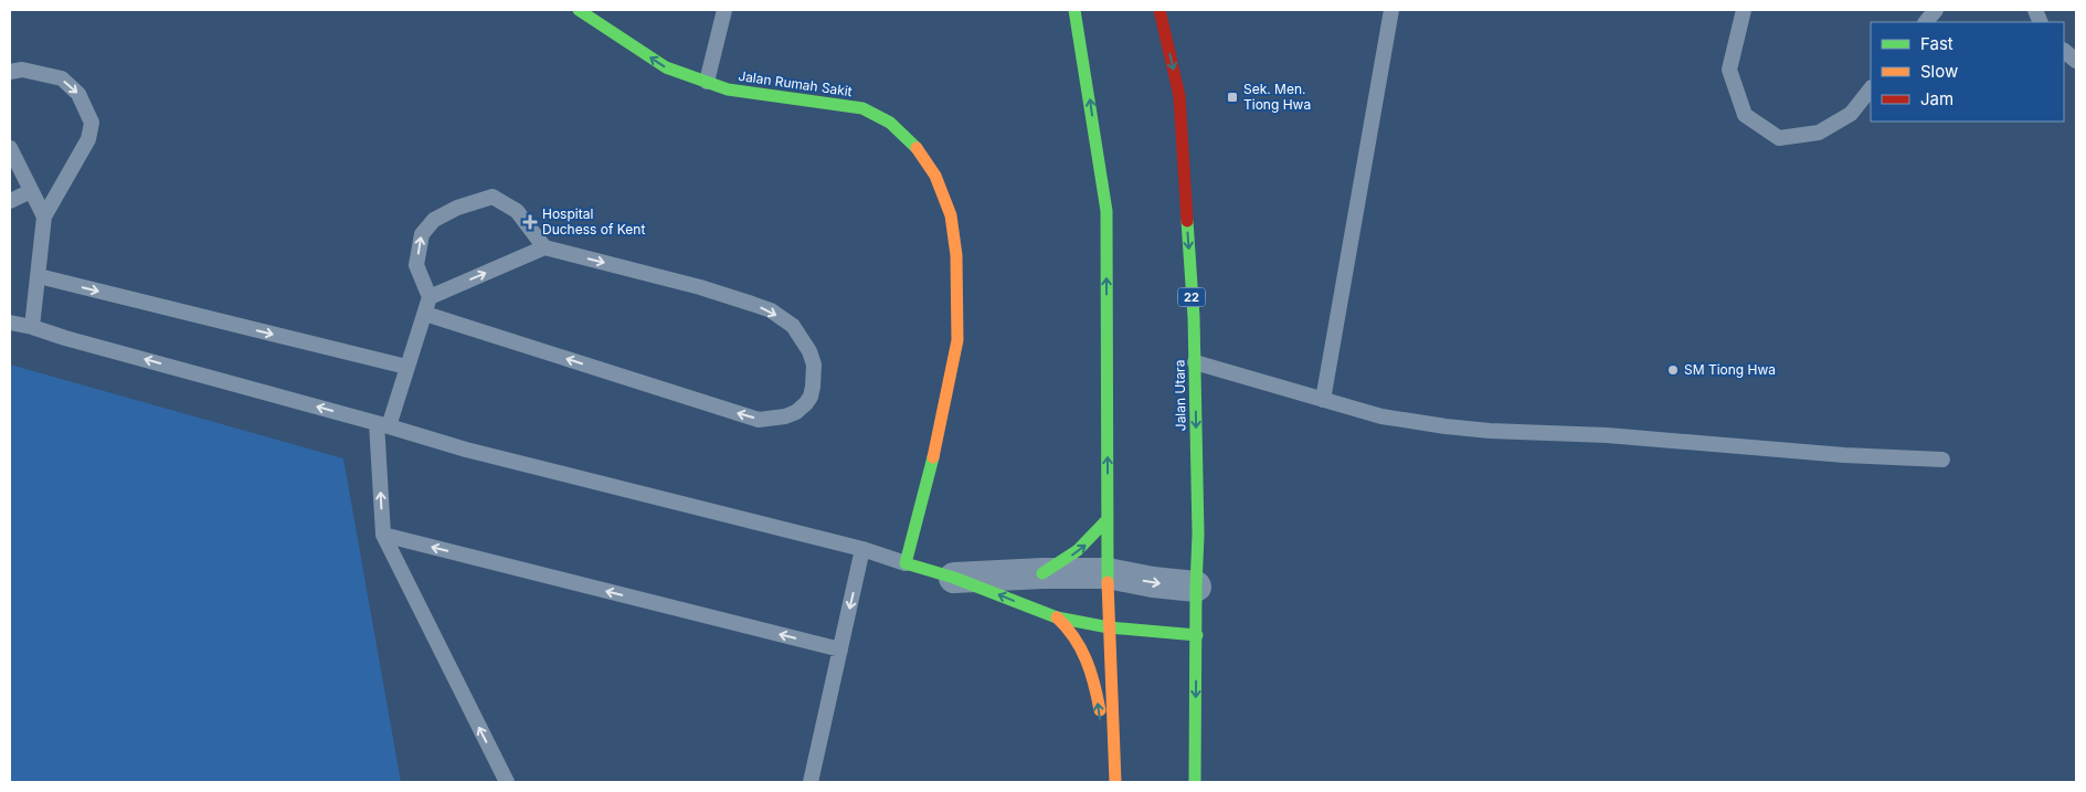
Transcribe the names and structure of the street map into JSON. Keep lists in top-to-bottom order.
{
  "streets": {
    "main road": ["Jalan Rumah Sakit", "22", "Jalan Utara"]
  },
  "places": {
    "transit": ["Sek. Men. Tiong Hwa"],
    "health": ["Hospital Duchess of Kent"],
    "other": ["SM Tiong Hwa"]
  },
  "legend": ["Fast", "Slow", "Jam"]
}
